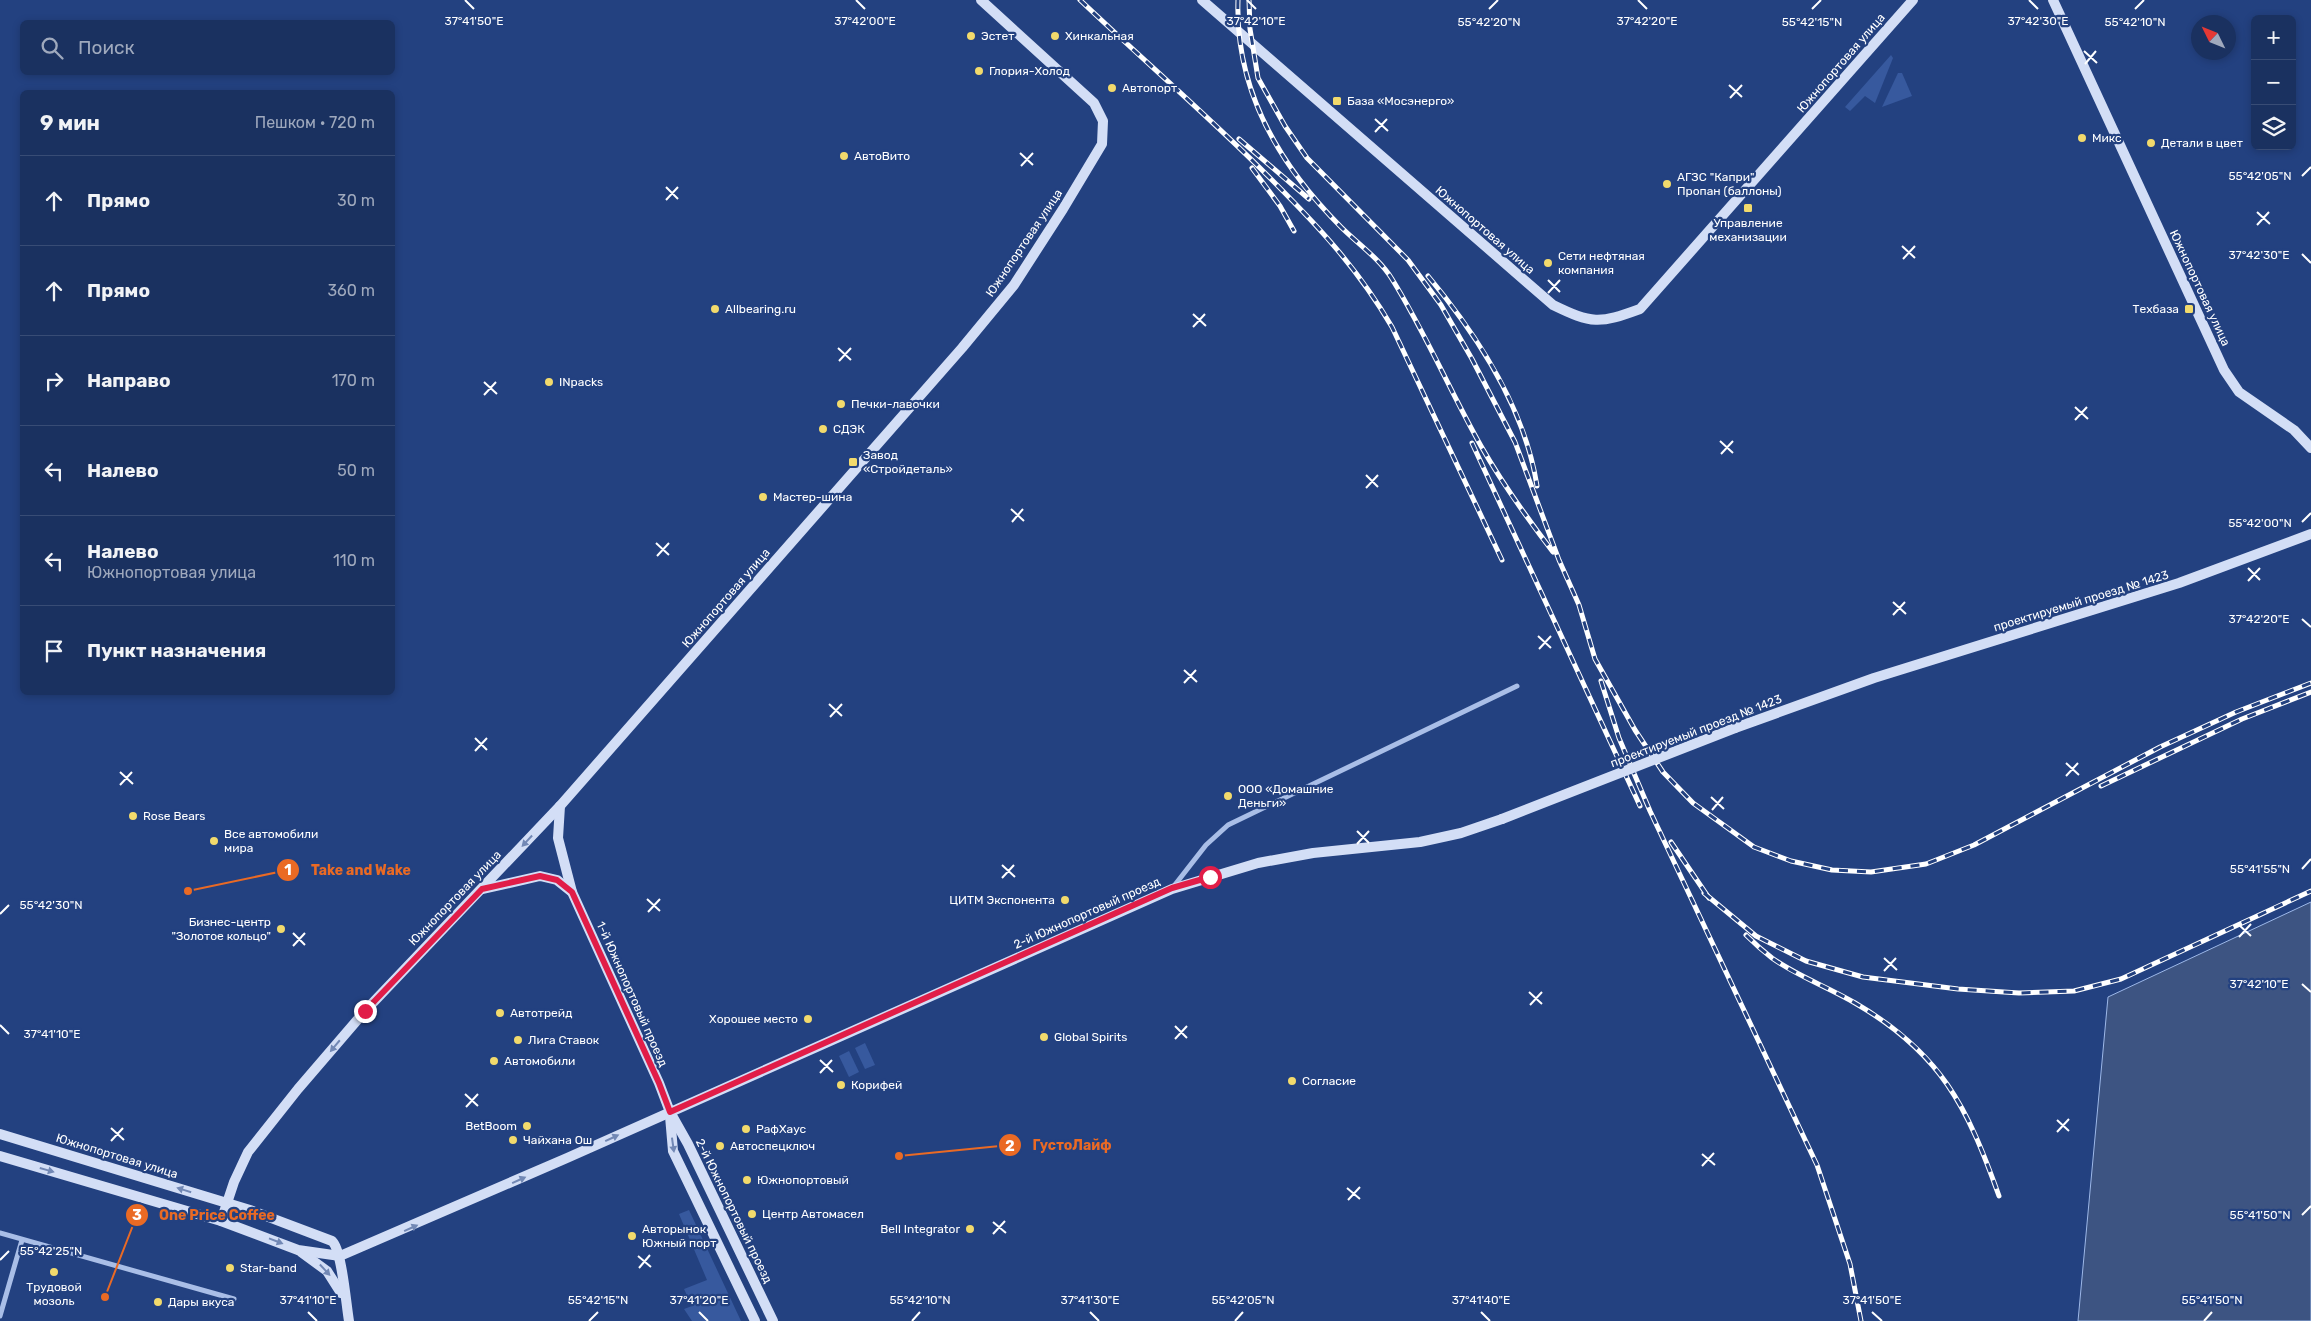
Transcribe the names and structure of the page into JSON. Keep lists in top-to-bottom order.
{
  "streets": {
    "main road": [
      "Южнопортовая улица",
      "проектируемый проезд № 1423",
      "2-й Южнопортовый проезд",
      "1-й Южнопортовый проезд"
    ]
  },
  "crossings": [
    ["Южнопортовая улица", "1-й Южнопортовый проезд"],
    ["проектируемый проезд № 1423", "2-й Южнопортовый проезд"],
    ["2-й Южнопортовый проезд", "1-й Южнопортовый проезд"]
  ],
  "places": {
    "other": [
      "Эстет",
      "Хинкальная",
      "Глория-Холод",
      "Автопорт",
      "Микс",
      "Детали в цвет",
      "АвтоВито",
      "АГЗС \"Капри\" Пропан (баллоны)",
      "Сети нефтяная компания",
      "Allbearing.ru",
      "INpacks",
      "Печки-лавочки",
      "СДЭК",
      "Мастер-шина",
      "ООО «Домашние Деньги»",
      "Rose Bears",
      "Все автомобили мира",
      "Take and Wake",
      "ЦИТМ Экспонента",
      "Бизнес-центр \"Золотое кольцо\"",
      "Автотрейд",
      "Хорошее место",
      "Global Spirits",
      "Лига Ставок",
      "Автомобили",
      "Согласие",
      "Корифей",
      "BetBoom",
      "РафХаус",
      "Чайхана Ош",
      "Автоспецключ",
      "ГустоЛайф",
      "Южнопортовый",
      "Центр Автомасел",
      "Bell Integrator",
      "Авторынок Южный порт",
      "Star-band",
      "Трудовой мозоль",
      "One Price Coffee",
      "Дары вкуса"
    ],
    "transit": [
      "База «Мосэнерго»",
      "Управление механизации",
      "Техбаза",
      "Завод «Стройдеталь»"
    ]
  },
  "north": "top left",
  "page": {
    "map_buttons": ["+", "−"],
    "search": "Поиск",
    "heading": ["9 мин", "Пешком · 720 m"],
    "list": [
      ["Прямо", "30 m"],
      ["Прямо", "360 m"],
      ["Направо", "170 m"],
      ["Налево", "50 m"],
      ["Налево", "Южнопортовая улица", "110 m"],
      "Пункт назначения"
    ]
  },
  "coordinates": [
    "37°41'50\"E",
    "37°42'00\"E",
    "37°42'10\"E",
    "37°42'20\"E",
    "37°42'30\"E",
    "55°42'20\"N",
    "55°42'15\"N",
    "55°42'10\"N",
    "55°42'05\"N",
    "55°42'00\"N",
    "55°41'55\"N",
    "55°42'30\"N",
    "37°41'10\"E",
    "55°41'50\"N",
    "55°42'25\"N",
    "37°41'20\"E",
    "37°41'30\"E",
    "37°41'40\"E"
  ]
}
